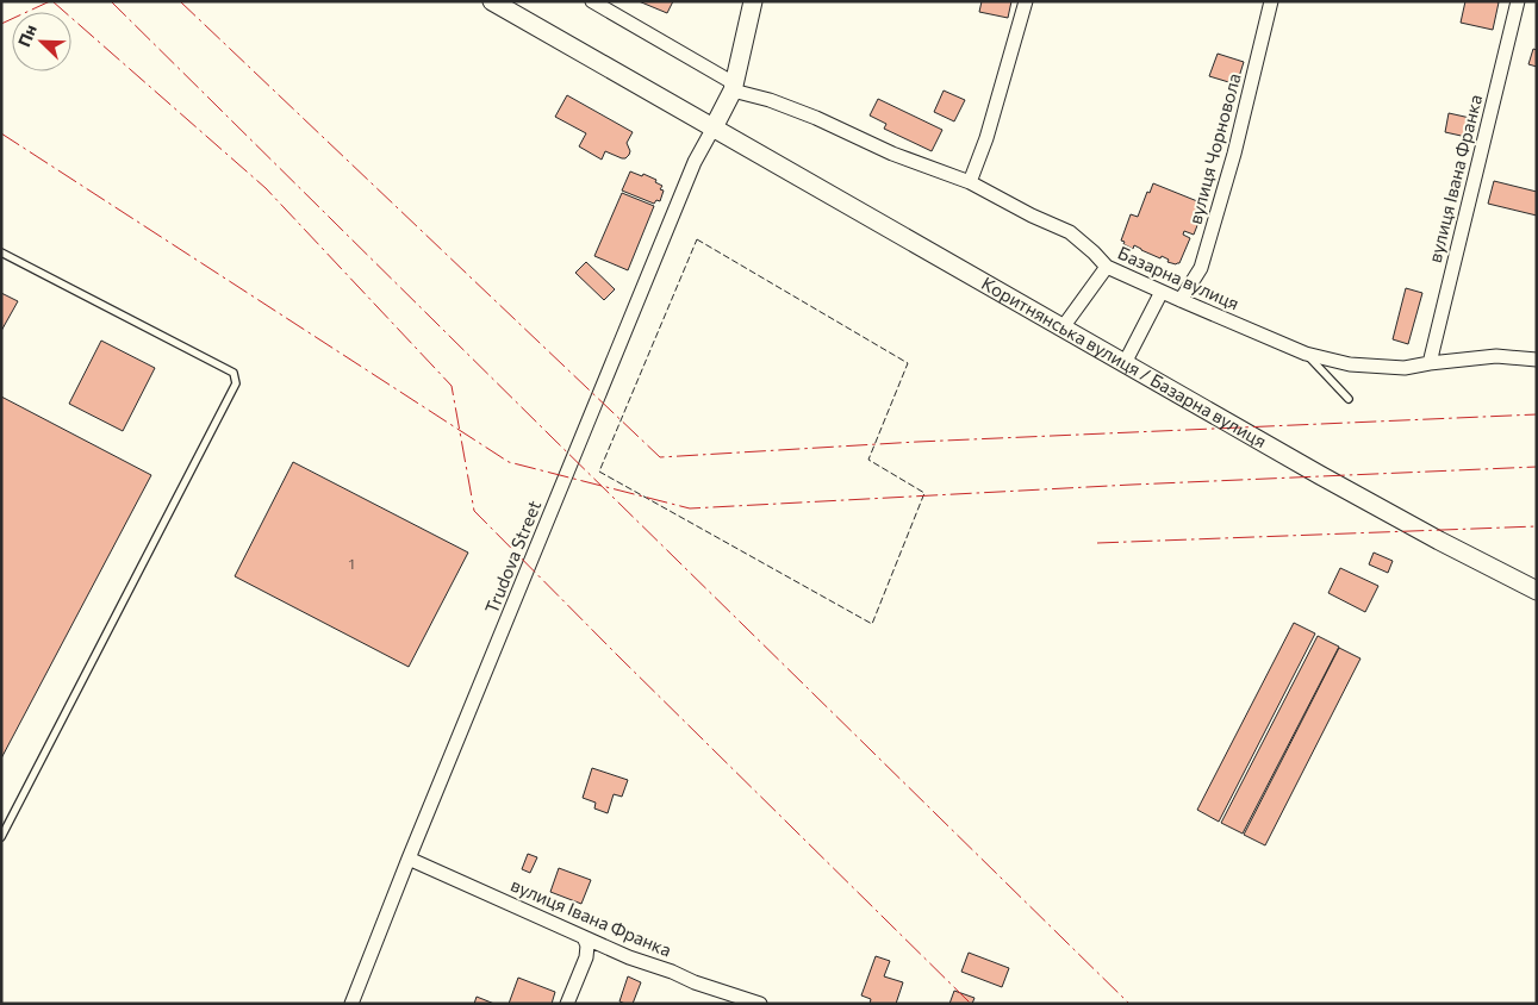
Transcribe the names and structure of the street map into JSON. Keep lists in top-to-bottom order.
{
  "streets": {
    "street": [
      "вулиця Чорновола",
      "вулиця Івана Франка",
      "Базарна вулиця",
      "Коритнянська вулиця / Базарна вулиця",
      "Trudova Street"
    ]
  },
  "crossings": [
    ["вулиця Чорновола", "Базарна вулиця"],
    ["вулиця Івана Франка", "Базарна вулиця"],
    ["вулиця Івана Франка", "Trudova Street"],
    ["Коритнянська вулиця / Базарна вулиця", "Trudova Street"]
  ],
  "house_numbers": ["1"],
  "north": "top left"
}
